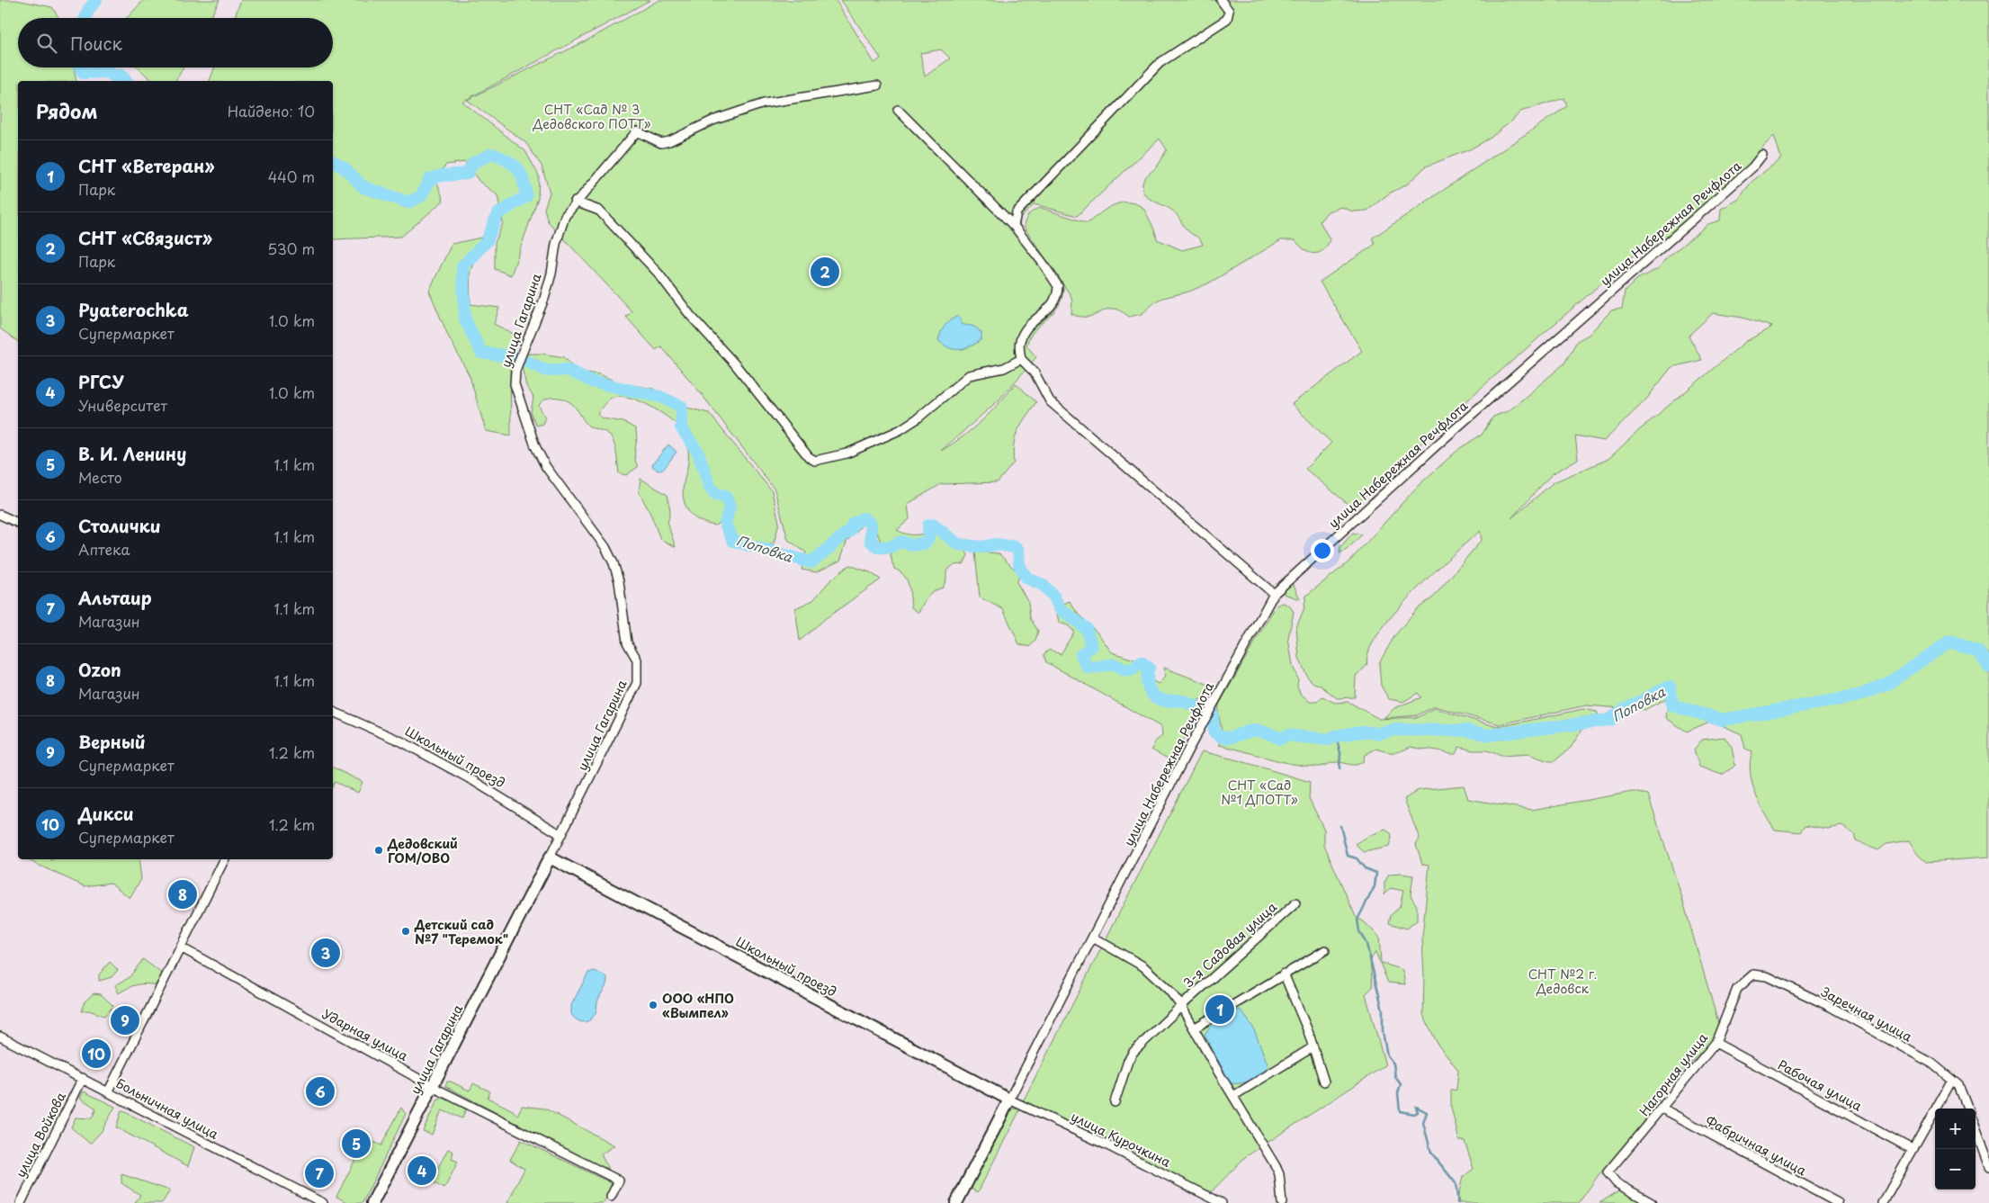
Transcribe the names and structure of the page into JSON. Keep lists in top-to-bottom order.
{
  "streets": {
    "street": [
      "улица Набережная Речфлота",
      "улица Гагарина",
      "Школьный проезд",
      "3-я Садовая улица",
      "Заречная улица",
      "Ударная улица",
      "Нагорная улица",
      "Рабочая улица",
      "Больничная улица",
      "улица Войкова",
      "улица Курочкина",
      "Фабричная улица"
    ]
  },
  "crossings": [
    ["улица Набережная Речфлота", "Школьный проезд"],
    ["улица Набережная Речфлота", "улица Курочкина"],
    ["улица Гагарина", "Школьный проезд"],
    ["улица Гагарина", "Ударная улица"],
    ["Школьный проезд", "улица Курочкина"],
    ["Заречная улица", "Нагорная улица"],
    ["Нагорная улица", "Рабочая улица"],
    ["Нагорная улица", "Фабричная улица"],
    ["Больничная улица", "улица Войкова"]
  ],
  "water": ["Поповка"],
  "parks": ["СНТ «Сад № 3 Дедовского ПОТТ»", "СНТ «Сад №1 ДПОТТ»", "СНТ №2 г. Дедовск"],
  "places": ["Дедовский ГОМ/ОВО", "Детский сад №7 \"Теремок\"", "ООО «НПО «Вымпел»"],
  "page": {
    "search": "Поиск",
    "heading": ["Рядом", "Найдено: 10"],
    "list": [
      {
        "mark": "1",
        "name": "СНТ «Ветеран»",
        "note": "Парк",
        "value": "440 m"
      },
      {
        "mark": "2",
        "name": "СНТ «Связист»",
        "note": "Парк",
        "value": "530 m"
      },
      {
        "mark": "3",
        "name": "Pyaterochka",
        "note": "Супермаркет",
        "value": "1.0 km"
      },
      {
        "mark": "4",
        "name": "РГСУ",
        "note": "Университет",
        "value": "1.0 km"
      },
      {
        "mark": "5",
        "name": "В. И. Ленину",
        "note": "Место",
        "value": "1.1 km"
      },
      {
        "mark": "6",
        "name": "Столички",
        "note": "Аптека",
        "value": "1.1 km"
      },
      {
        "mark": "7",
        "name": "Альтаир",
        "note": "Магазин",
        "value": "1.1 km"
      },
      {
        "mark": "8",
        "name": "Ozon",
        "note": "Магазин",
        "value": "1.1 km"
      },
      {
        "mark": "9",
        "name": "Верный",
        "note": "Супермаркет",
        "value": "1.2 km"
      },
      {
        "mark": "10",
        "name": "Дикси",
        "note": "Супермаркет",
        "value": "1.2 km"
      }
    ],
    "pins": [
      "2",
      "8",
      "3",
      "1",
      "9",
      "10",
      "6",
      "5",
      "4",
      "7"
    ],
    "map_buttons": ["+", "−"]
  }
}
